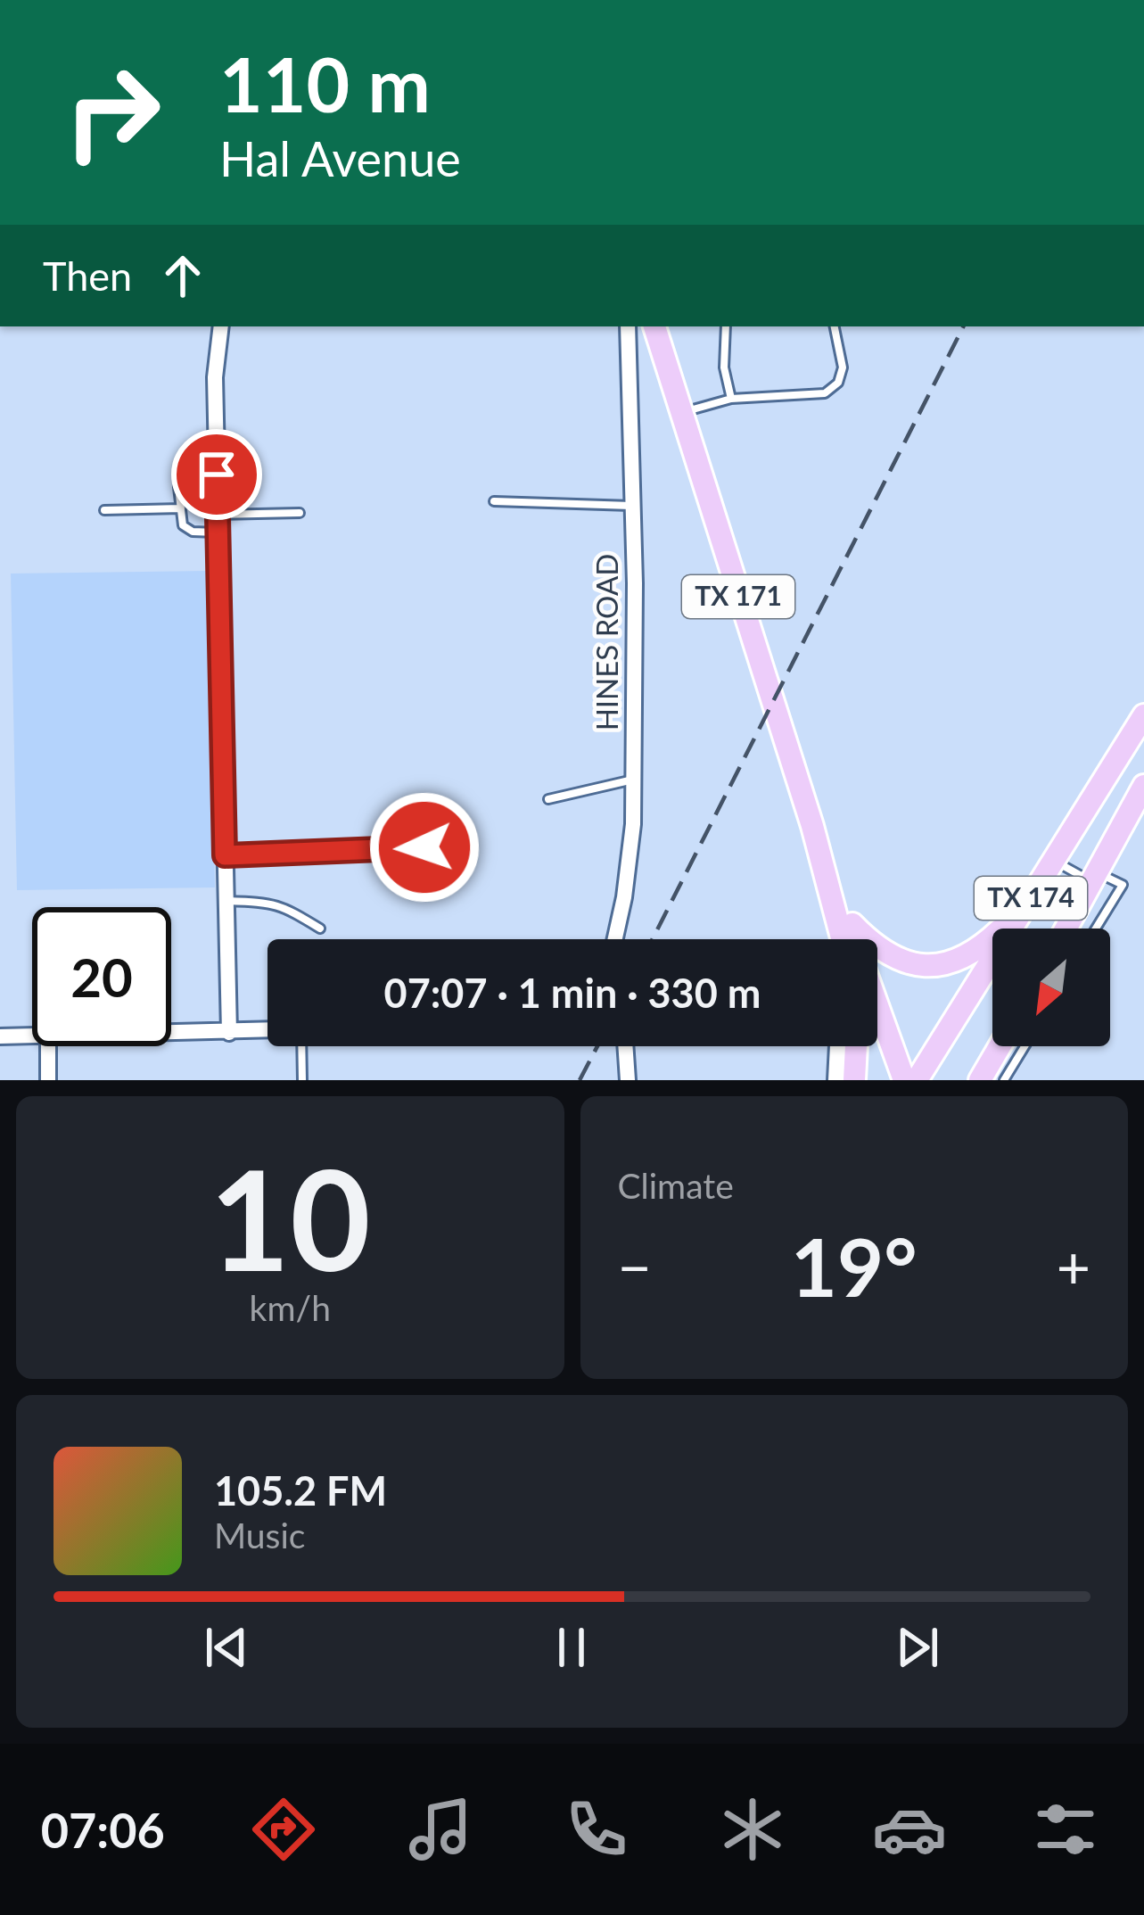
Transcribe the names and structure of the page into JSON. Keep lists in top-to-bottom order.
{
  "streets": {
    "main road": ["TX 171", "TX 174"],
    "street": ["HINES ROAD"]
  },
  "north": "bottom left",
  "page": {
    "turn": ["110 m", "Hal Avenue"],
    "then": "Then",
    "limit": "20",
    "trip": "07:07 · 1 min · 330 m",
    "tile": [
      ["10", "km/h"],
      "Climate"
    ],
    "heat": ["−", "19°", "+"],
    "song": ["105.2 FM", "Music"],
    "tabs": "07:06"
  }
}
